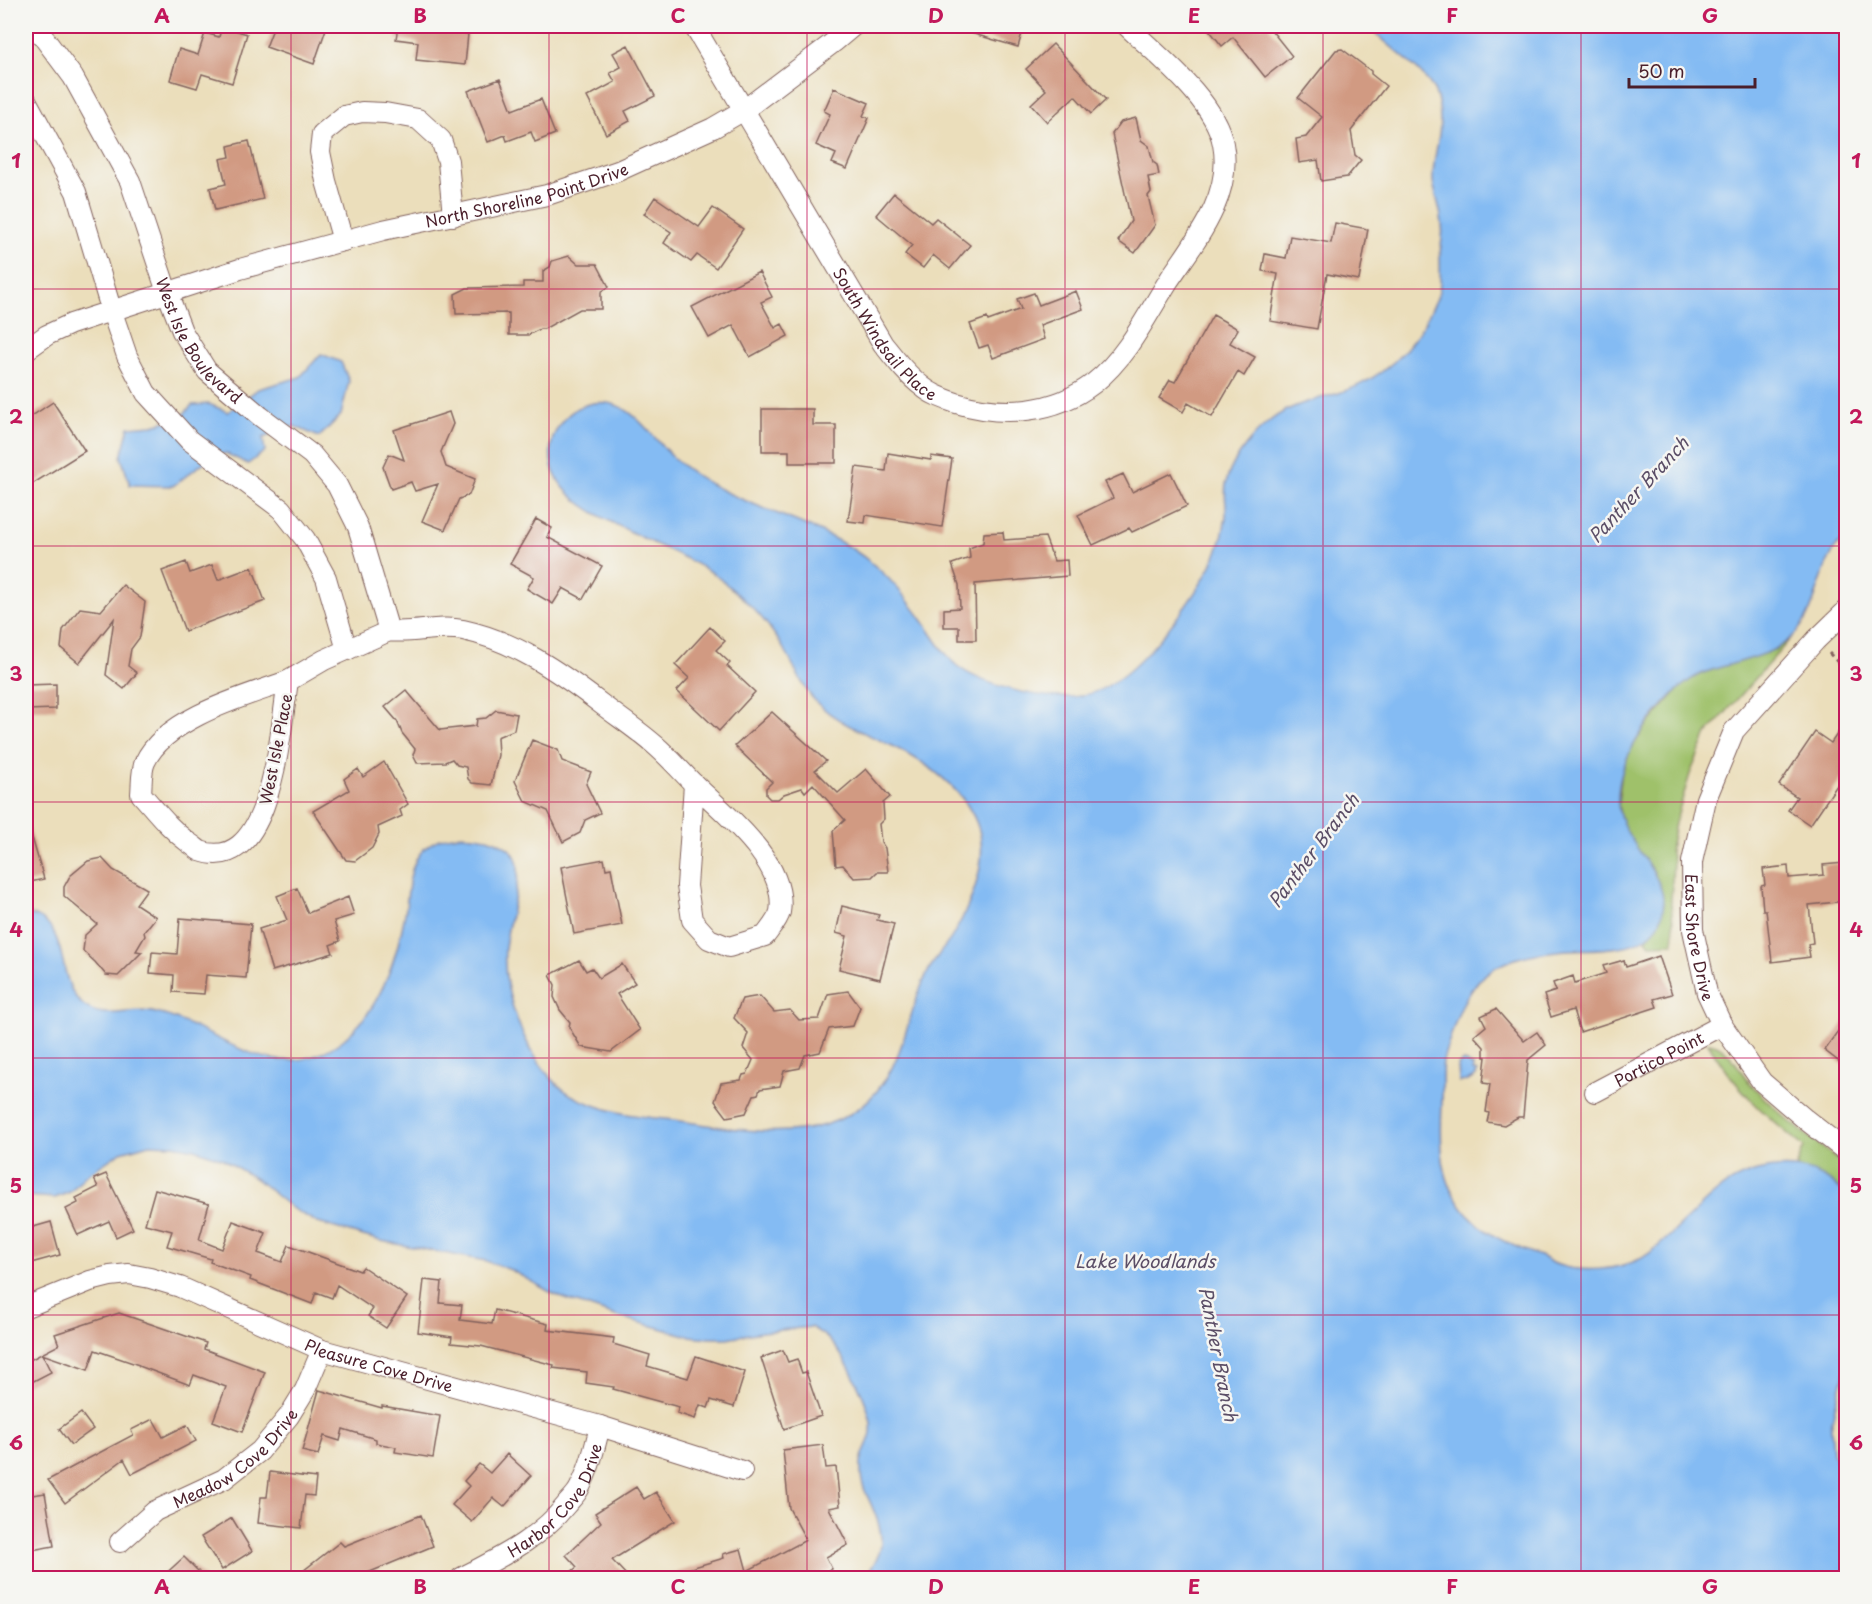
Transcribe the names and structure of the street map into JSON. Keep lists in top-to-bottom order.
{
  "streets": {
    "street": [
      "North Shoreline Point Drive",
      "South Windsail Place",
      "West Isle Boulevard",
      "West Isle Place",
      "East Shore Drive",
      "Portico Point",
      "Pleasure Cove Drive",
      "Meadow Cove Drive",
      "Harbor Cove Drive"
    ]
  },
  "crossings": [
    ["North Shoreline Point Drive", "South Windsail Place"],
    ["North Shoreline Point Drive", "West Isle Boulevard"],
    ["West Isle Boulevard", "West Isle Place"],
    ["East Shore Drive", "Portico Point"],
    ["Pleasure Cove Drive", "Meadow Cove Drive"],
    ["Pleasure Cove Drive", "Harbor Cove Drive"]
  ],
  "water": ["Panther Branch", "Lake Woodlands"],
  "scale_bar": "50 m",
  "grid": {
    "columns": [
      "A",
      "B",
      "C",
      "D",
      "E",
      "F",
      "G"
    ],
    "rows": [
      "1",
      "2",
      "3",
      "4",
      "5",
      "6"
    ]
  }
}
